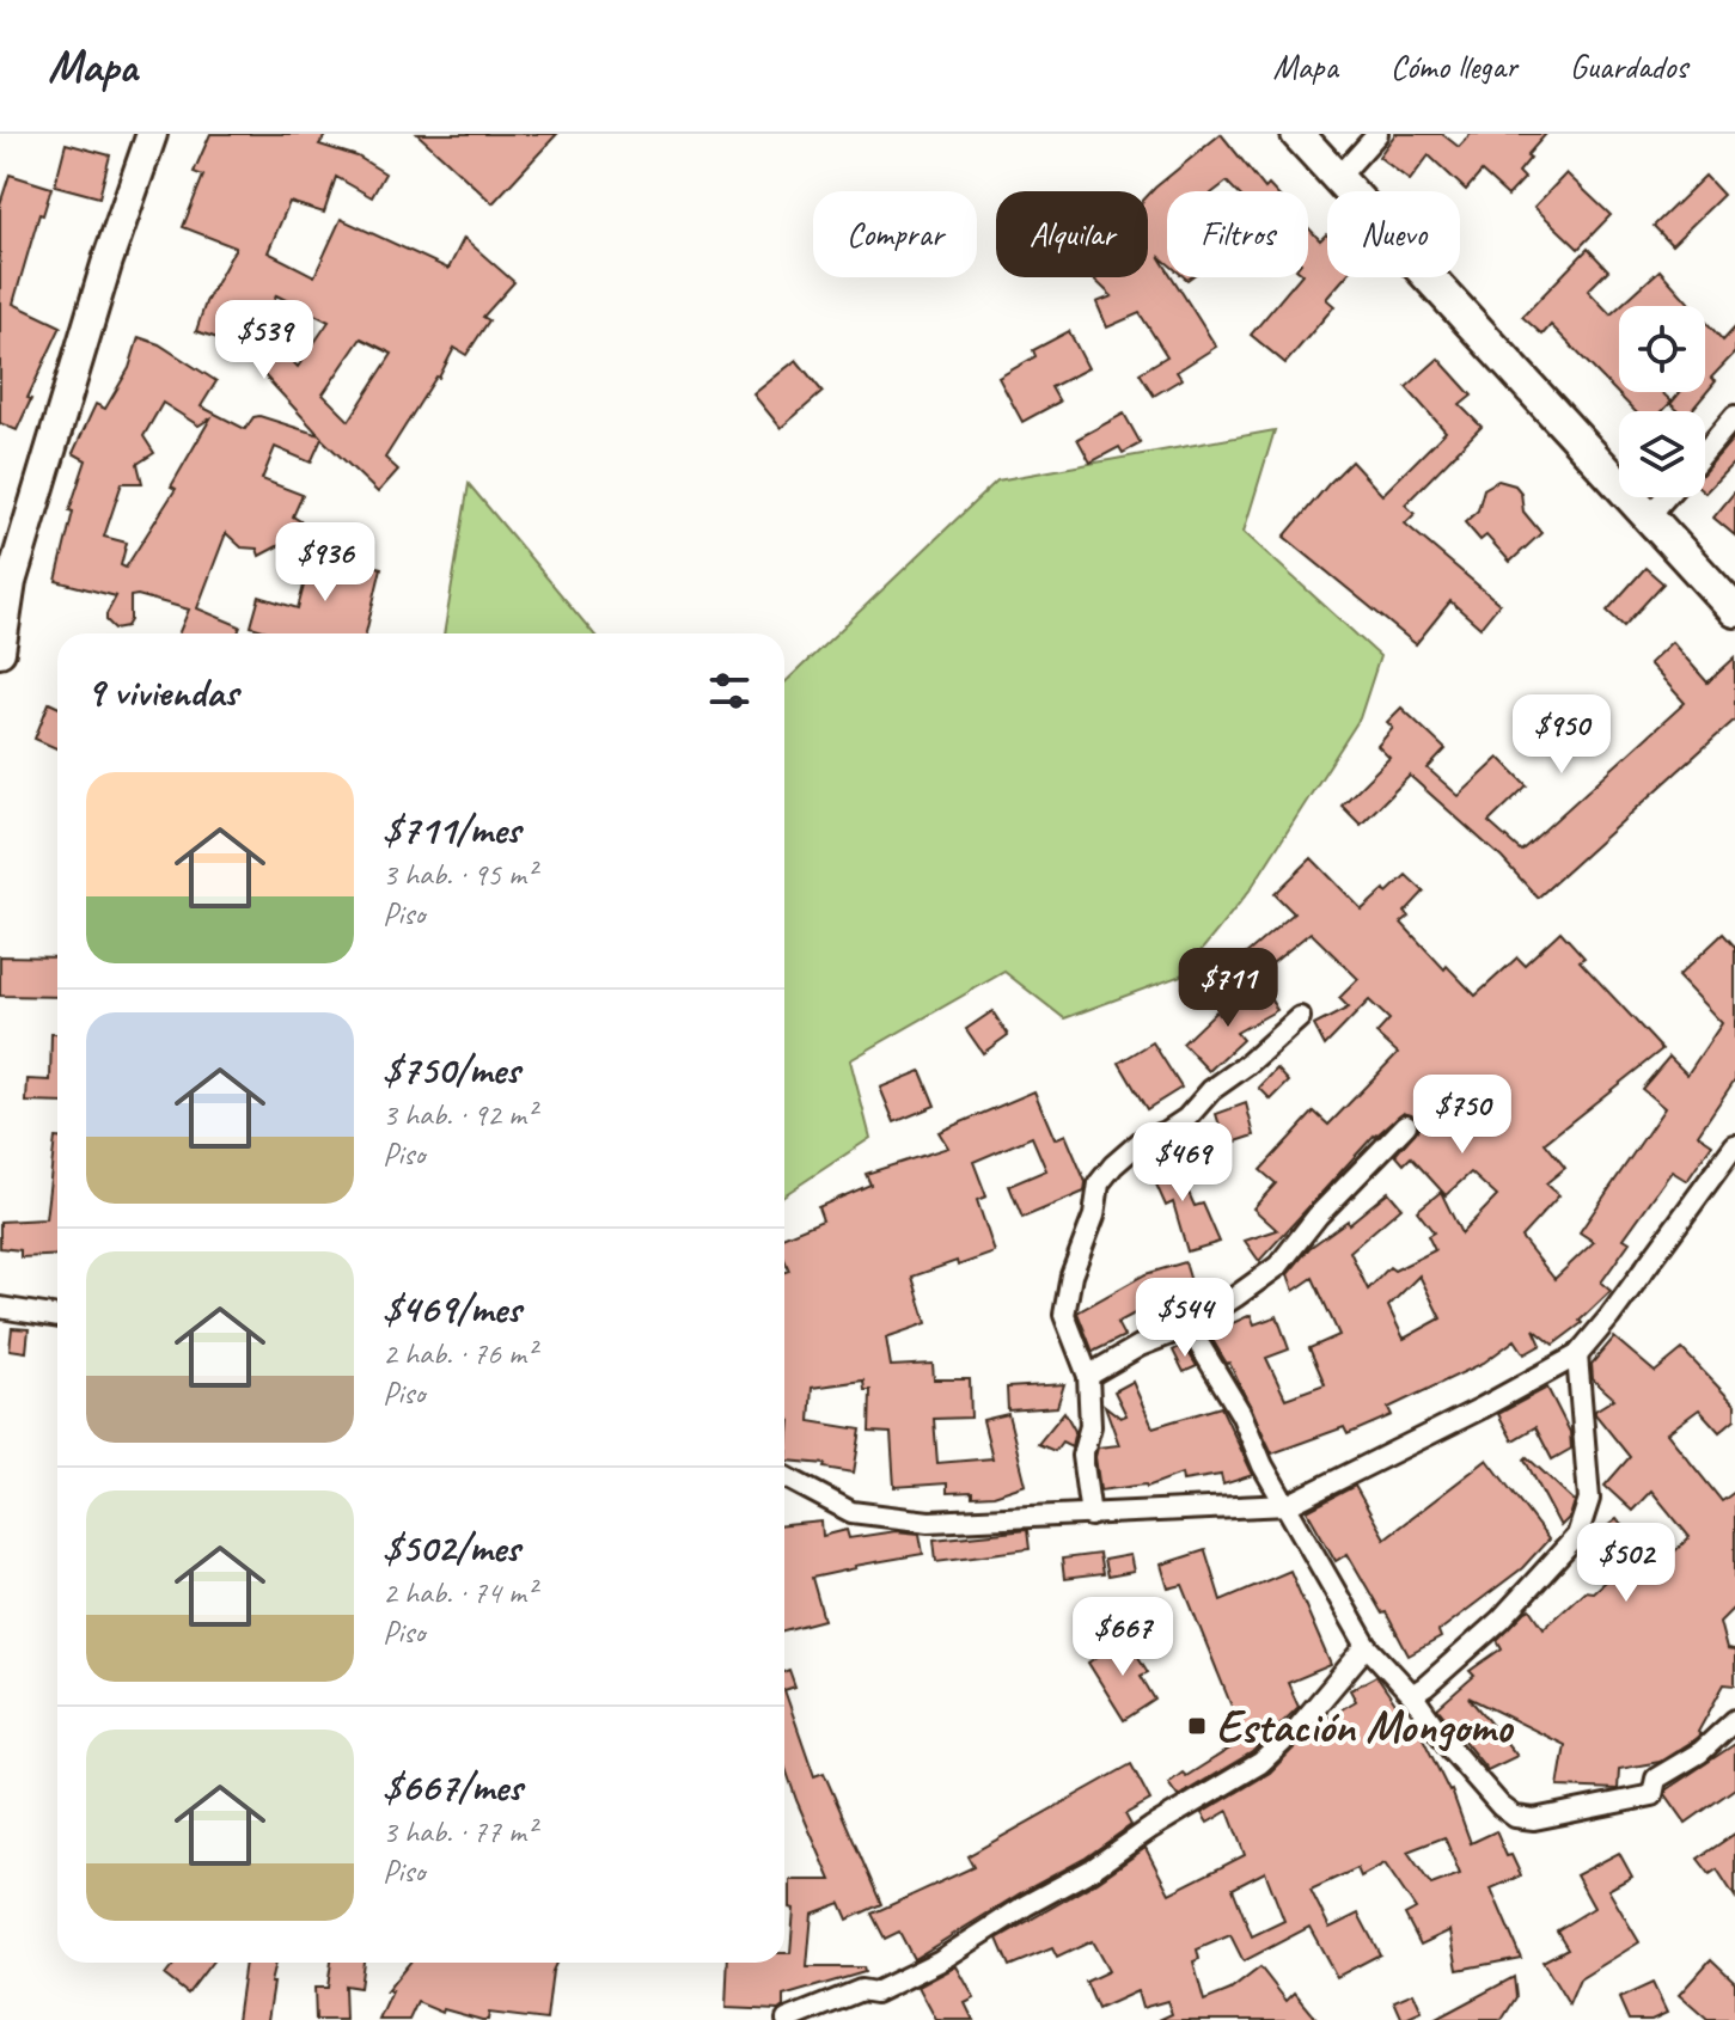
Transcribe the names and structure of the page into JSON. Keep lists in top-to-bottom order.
{
  "places": {
    "transit": ["Estación Mongomo"]
  },
  "page": {
    "header": "Mapa",
    "nav": ["Mapa", "Cómo llegar", "Guardados"],
    "chip": [
      "Comprar",
      "Alquilar",
      "Filtros",
      "Nuevo"
    ],
    "price": [
      "$539",
      "$936",
      "$950",
      "$711",
      "$750",
      "$469",
      "$544",
      "$502",
      "$667"
    ],
    "heading": "9 viviendas",
    "list": [
      {
        "name": "$711/mes",
        "note": "3 hab. · 95 m² · Piso"
      },
      {
        "name": "$750/mes",
        "note": "3 hab. · 92 m² · Piso"
      },
      {
        "name": "$469/mes",
        "note": "2 hab. · 76 m² · Piso"
      },
      {
        "name": "$502/mes",
        "note": "2 hab. · 74 m² · Piso"
      },
      {
        "name": "$667/mes",
        "note": "3 hab. · 77 m² · Piso"
      }
    ]
  }
}
